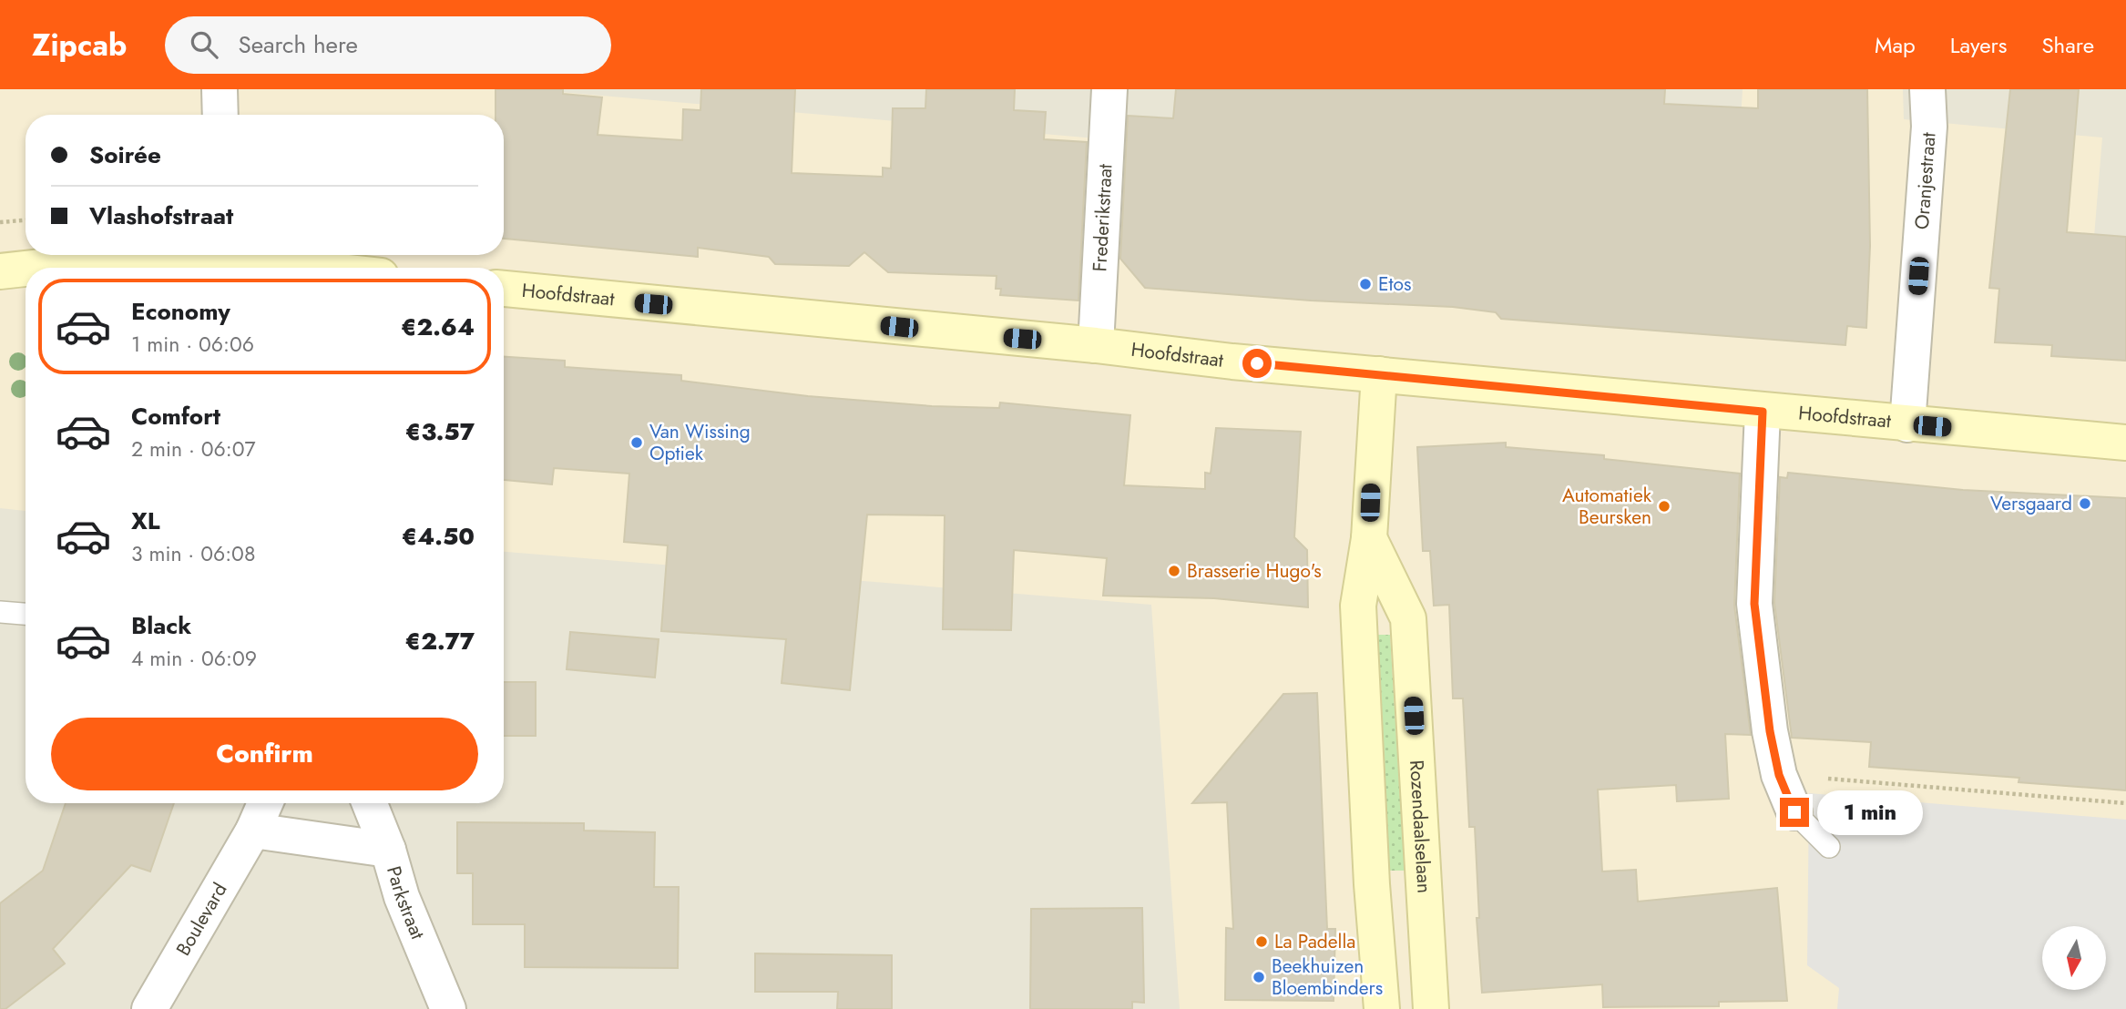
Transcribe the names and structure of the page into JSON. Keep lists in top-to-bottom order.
{
  "streets": {
    "main road": ["Hoofdstraat", "Rozendaalselaan"],
    "street": [
      "Oranjestraat",
      "Frederikstraat",
      "Parkstraat",
      "Boulevard"
    ]
  },
  "crossings": [
    ["Oranjestraat", "Hoofdstraat"],
    ["Frederikstraat", "Hoofdstraat"],
    ["Hoofdstraat", "Rozendaalselaan"]
  ],
  "places": [
    "Etos",
    "Van Wissing Optiek",
    "Versgaard",
    "Automatiek Beursken",
    "Brasserie Hugo's",
    "La Padella",
    "Beekhuizen Bloembinders"
  ],
  "north": "bottom",
  "page": {
    "header": "Zipcab",
    "search": "Search here",
    "nav": ["Map", "Layers", "Share"],
    "banner": ["Soirée", "Vlashofstraat"],
    "list": [
      {
        "name": "Economy",
        "note": "1 min · 06:06",
        "value": "€2.64"
      },
      {
        "name": "Comfort",
        "note": "2 min · 06:07",
        "value": "€3.57"
      },
      {
        "name": "XL",
        "note": "3 min · 06:08",
        "value": "€4.50"
      },
      {
        "name": "Black",
        "note": "4 min · 06:09",
        "value": "€2.77"
      }
    ],
    "buttons": "Confirm",
    "bubble": "1 min"
  }
}
